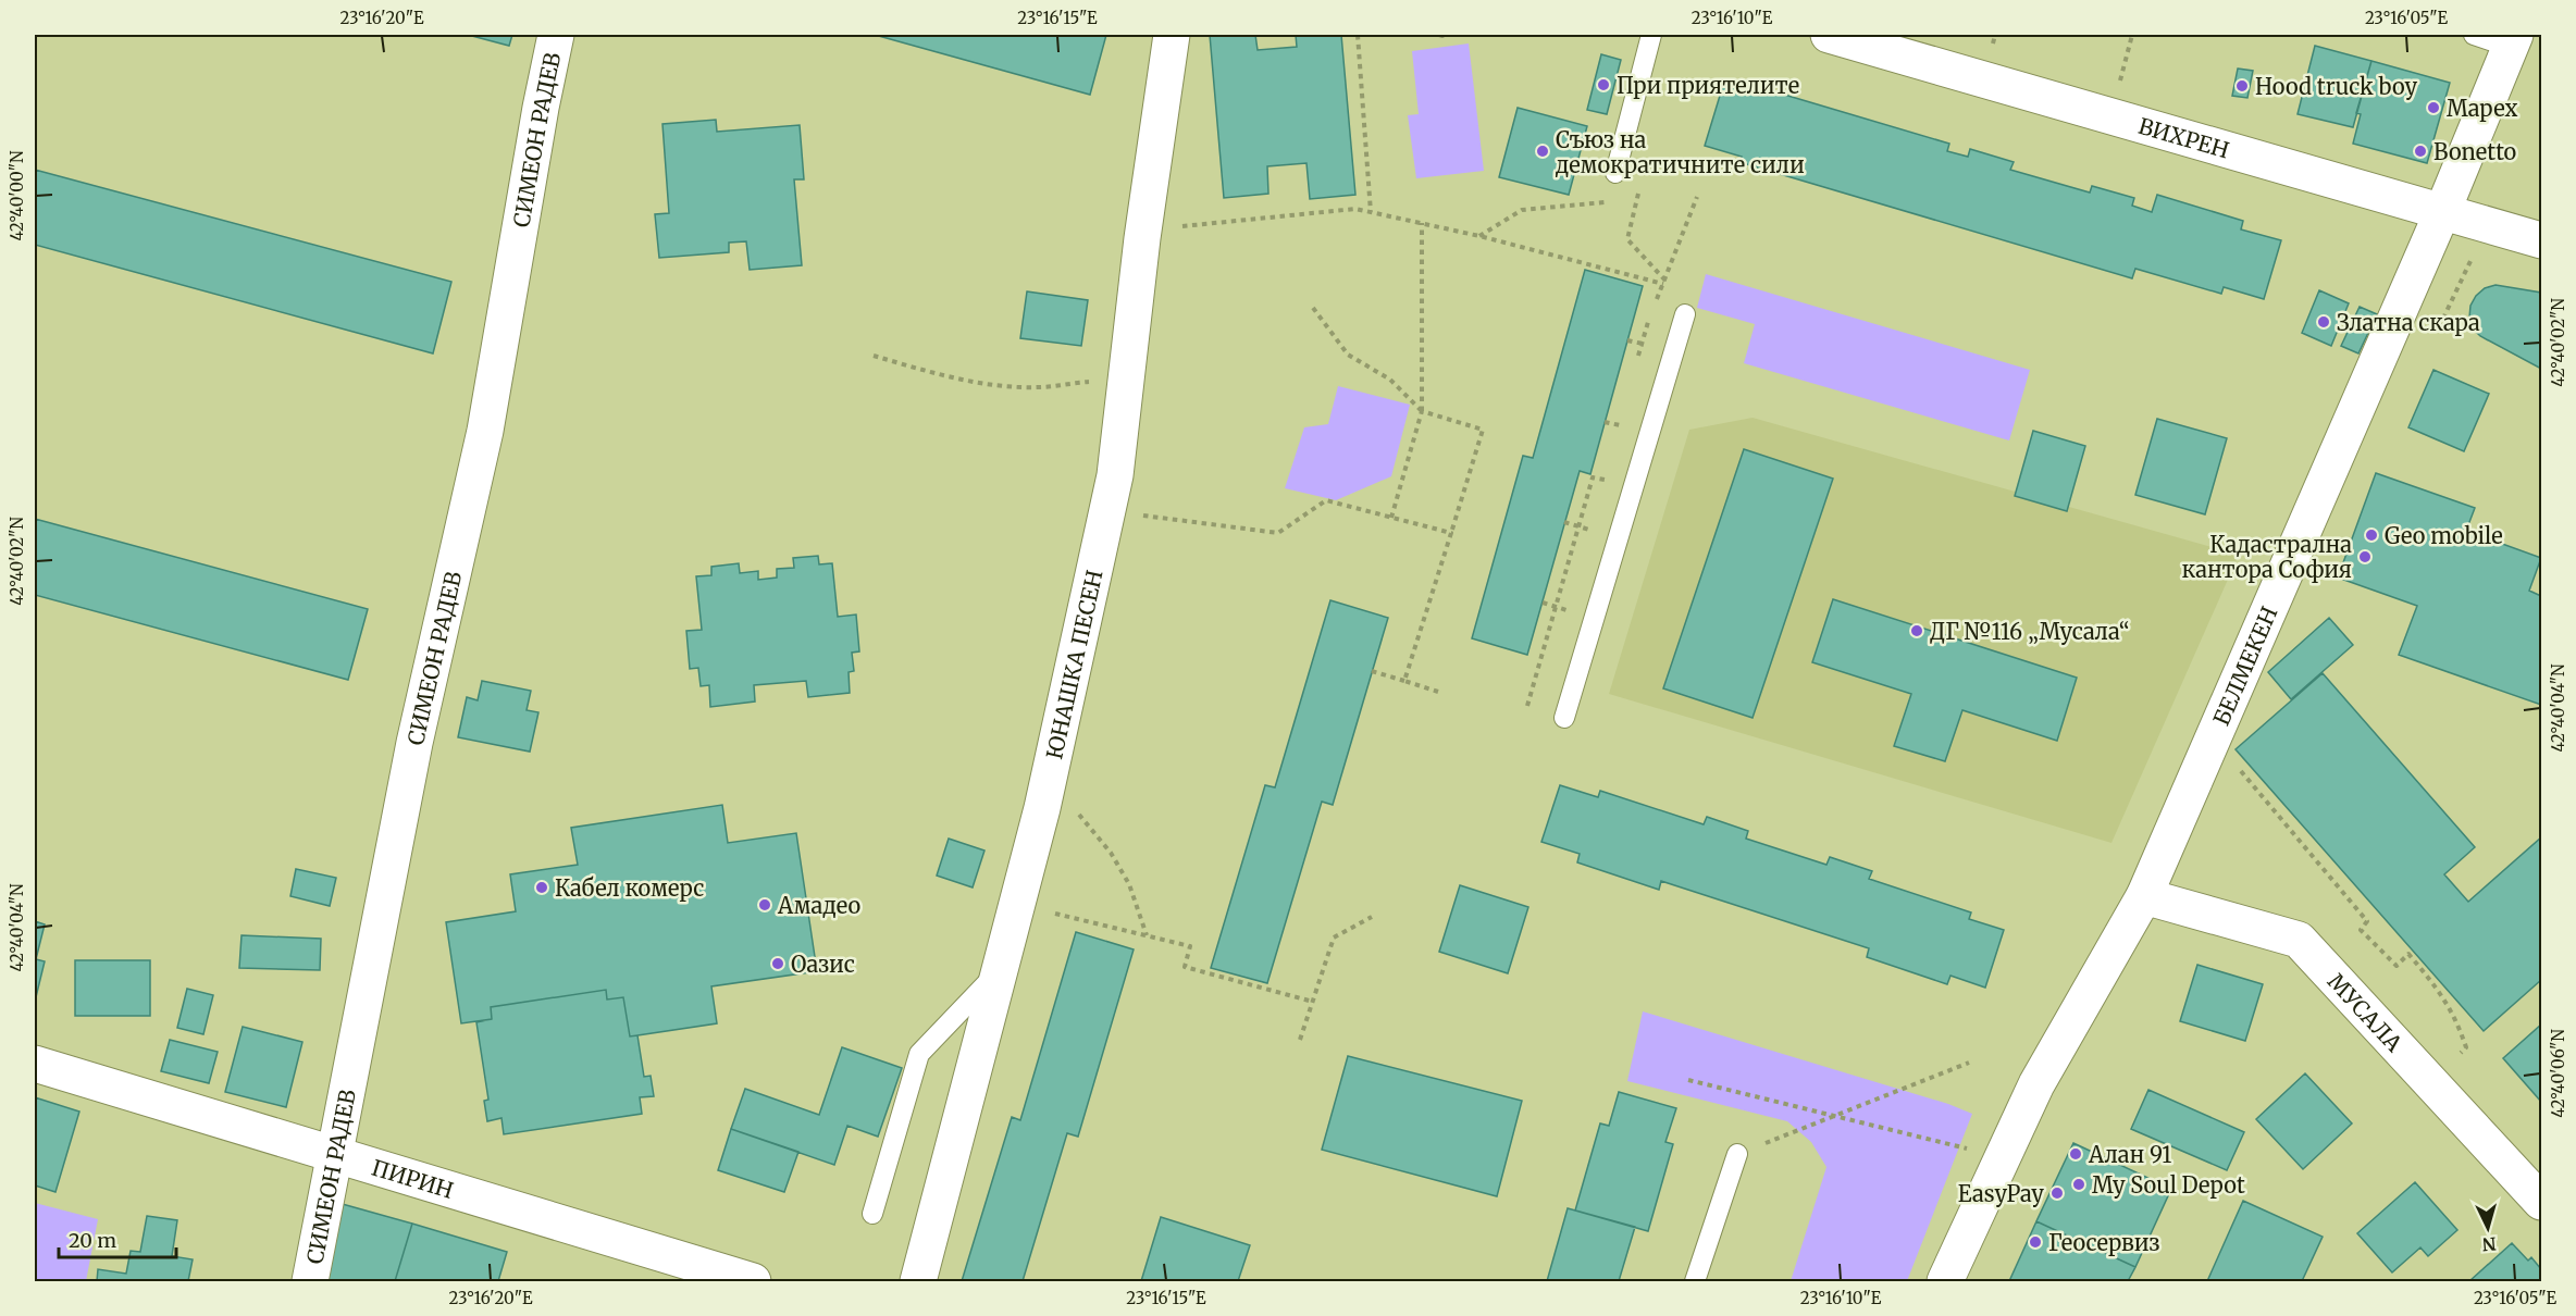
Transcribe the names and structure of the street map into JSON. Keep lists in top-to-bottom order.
{
  "streets": {
    "street": [
      "ВИХРЕН",
      "СИМЕОН РАДЕВ",
      "ЮНАШКА ПЕСЕН",
      "БЕЛМЕКЕН",
      "МУСАЛА",
      "ПИРИН"
    ]
  },
  "crossings": [
    ["ВИХРЕН", "БЕЛМЕКЕН"],
    ["СИМЕОН РАДЕВ", "ПИРИН"],
    ["БЕЛМЕКЕН", "МУСАЛА"]
  ],
  "places": [
    "При приятелите",
    "Hood truck boy",
    "Mapex",
    "Съюз на демократичните сили",
    "Bonetto",
    "Златна скара",
    "Geo mobile",
    "Кадастрална кантора София",
    "ДГ №116 „Мусала“",
    "Кабел комерс",
    "Амадео",
    "Оазис",
    "Алан 91",
    "My Soul Depot",
    "EasyPay",
    "Геосервиз"
  ],
  "scale_bar": "20 m",
  "north": "bottom",
  "coordinates": [
    "23°16'20\"E",
    "23°16'15\"E",
    "23°16'10\"E",
    "23°16'05\"E",
    "42°40'00\"N",
    "42°40'02\"N",
    "42°40'04\"N",
    "42°40'06\"N"
  ]
}
